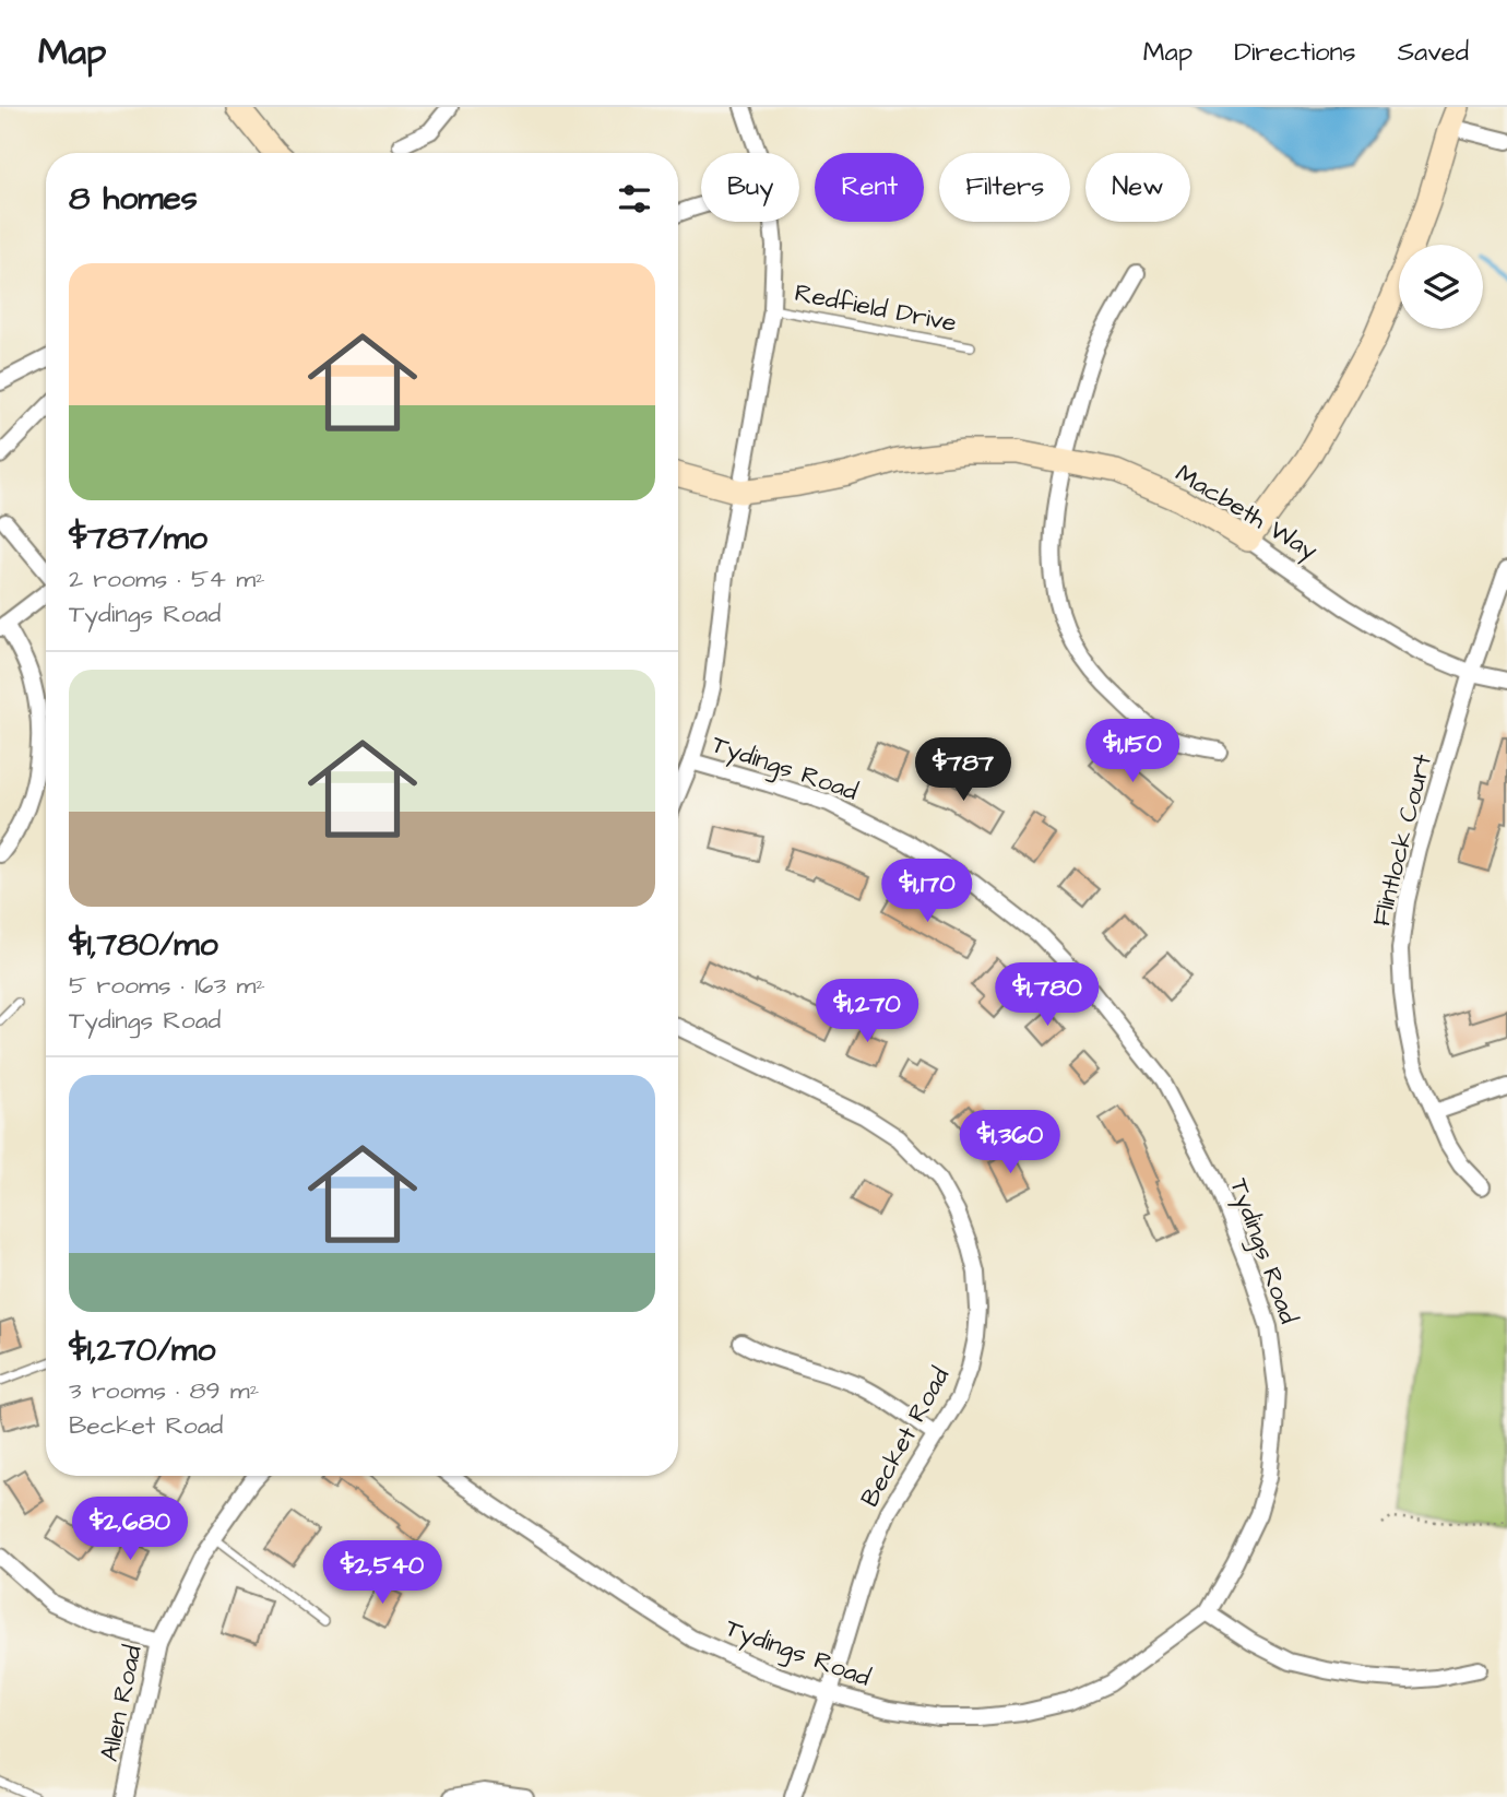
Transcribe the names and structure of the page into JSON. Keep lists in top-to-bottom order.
{
  "streets": {
    "street": [
      "Macbeth Way",
      "Tydings Road",
      "Flintlock Court",
      "Becket Road",
      "Allen Road"
    ],
    "lane": ["Redfield Drive"]
  },
  "crossings": [
    ["Redfield Drive", "Tydings Road"],
    ["Macbeth Way", "Tydings Road"],
    ["Macbeth Way", "Flintlock Court"],
    ["Tydings Road", "Becket Road"]
  ],
  "page": {
    "header": "Map",
    "nav": ["Map", "Directions", "Saved"],
    "chip": [
      "Buy",
      "Rent",
      "Filters",
      "New"
    ],
    "heading": "8 homes",
    "list": [
      {
        "name": "$787/mo",
        "note": "2 rooms · 54 m² · Tydings Road"
      },
      {
        "name": "$1,780/mo",
        "note": "5 rooms · 163 m² · Tydings Road"
      },
      {
        "name": "$1,270/mo",
        "note": "3 rooms · 89 m² · Becket Road"
      }
    ],
    "price": [
      "$1,150",
      "$787",
      "$1,170",
      "$1,780",
      "$1,270",
      "$1,360",
      "$2,680",
      "$2,540"
    ]
  }
}
